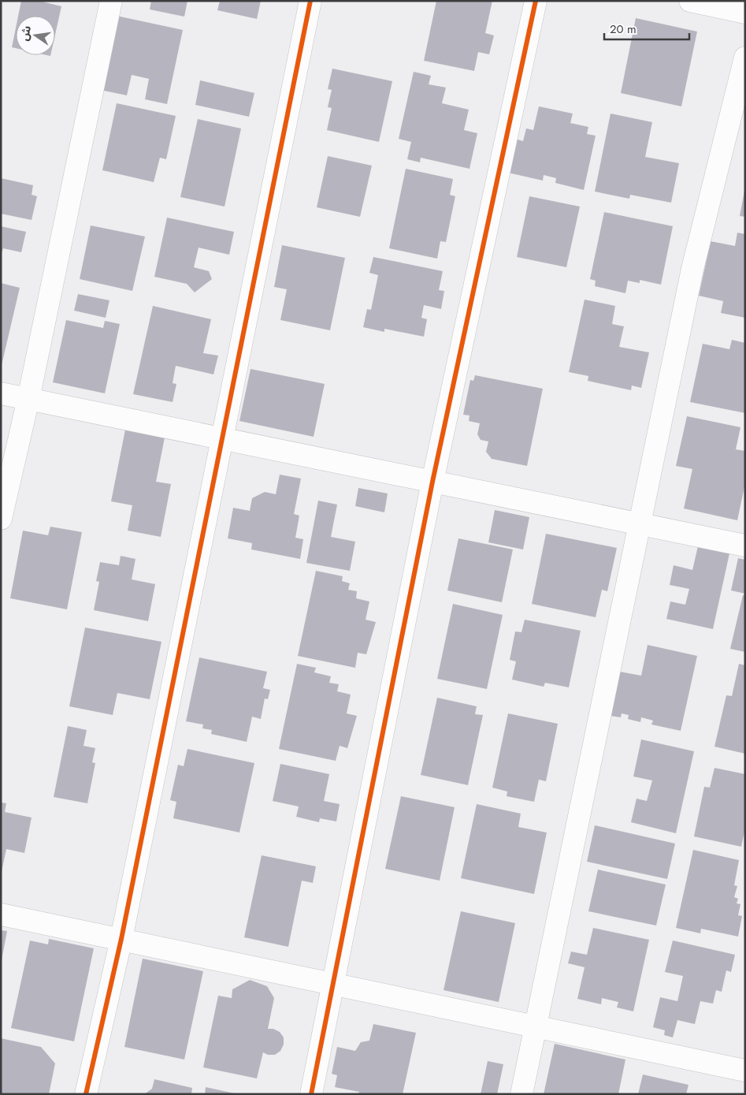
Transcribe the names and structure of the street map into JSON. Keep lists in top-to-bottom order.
{
  "scale_bar": "20 m",
  "north": "left"
}
